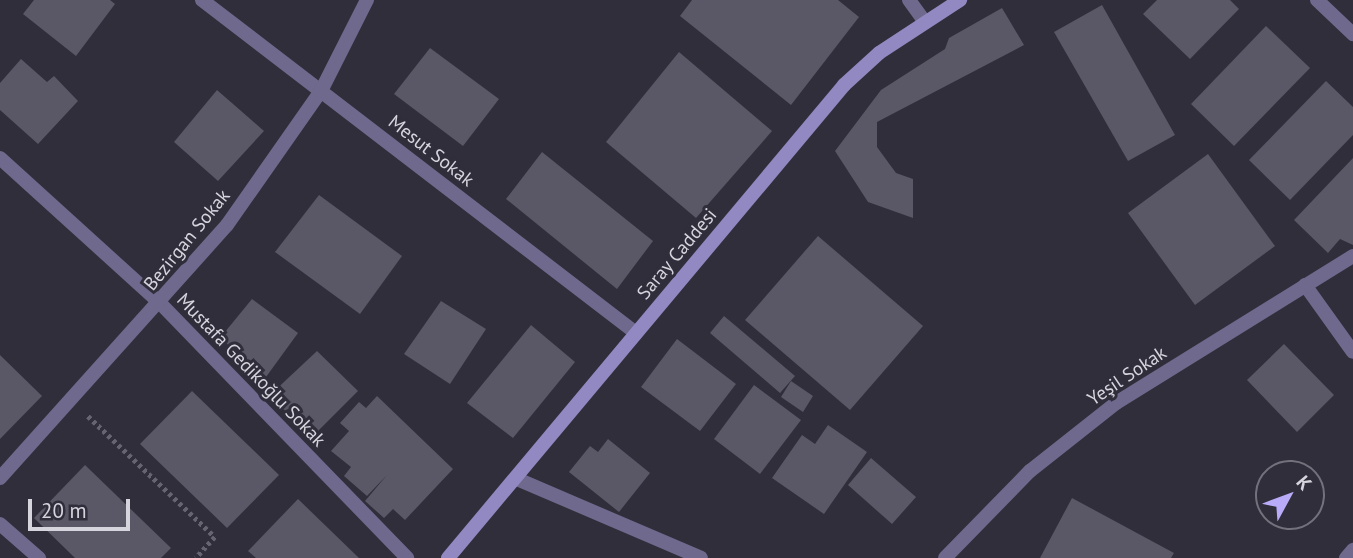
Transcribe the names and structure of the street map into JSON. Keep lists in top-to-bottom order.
{
  "streets": {
    "main road": ["Saray Caddesi"],
    "street": [
      "Mesut Sokak",
      "Bezirgan Sokak",
      "Mustafa Gedikoğlu Sokak",
      "Yeşil Sokak"
    ]
  },
  "crossings": [
    ["Mesut Sokak", "Bezirgan Sokak"],
    ["Mesut Sokak", "Saray Caddesi"],
    ["Bezirgan Sokak", "Mustafa Gedikoğlu Sokak"]
  ],
  "scale_bar": "20 m",
  "north": "top right"
}
